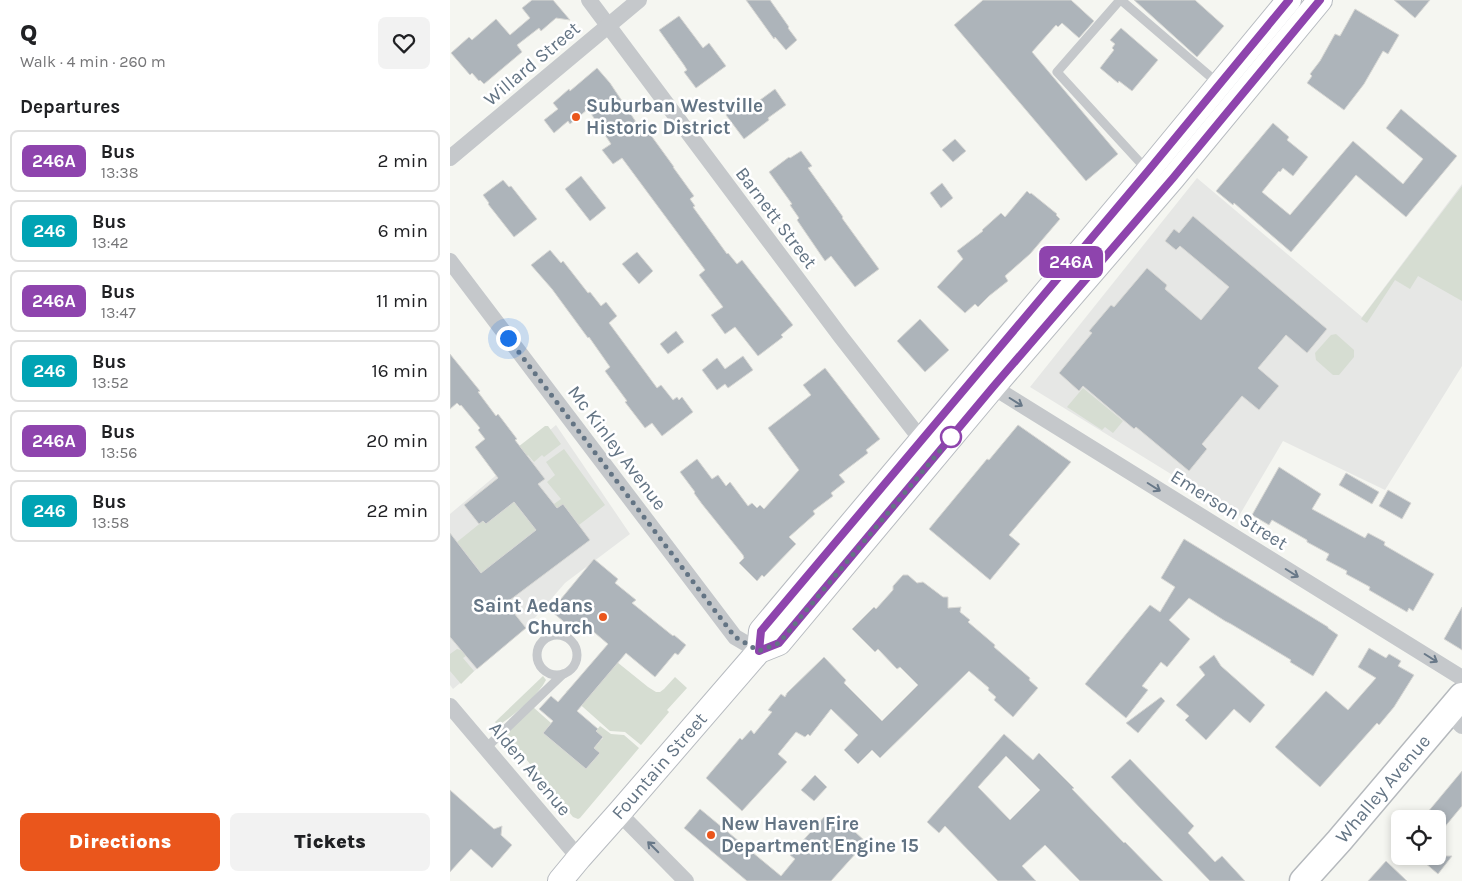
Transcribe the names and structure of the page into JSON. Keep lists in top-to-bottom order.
{
  "streets": {
    "main road": ["Fountain Street", "Whalley Avenue"],
    "street": [
      "Willard Street",
      "Barnett Street",
      "Mc Kinley Avenue",
      "Emerson Street",
      "Alden Avenue"
    ]
  },
  "crossings": [
    ["Willard Street", "Barnett Street"],
    ["Barnett Street", "Fountain Street"],
    ["Mc Kinley Avenue", "Fountain Street"],
    ["Emerson Street", "Fountain Street"],
    ["Fountain Street", "Alden Avenue"]
  ],
  "one_way": ["Emerson Street"],
  "places": ["Suburban Westville Historic District", "Saint Aedans Church", "New Haven Fire Department Engine 15"],
  "lines": ["bus line 246A"],
  "page": {
    "heading": [
      ["Q", "Walk · 4 min · 260 m"],
      "Departures"
    ],
    "on_map": "246A",
    "list": [
      {
        "mark": "246A",
        "name": "Bus",
        "note": "13:38",
        "value": "2 min"
      },
      {
        "mark": "246",
        "name": "Bus",
        "note": "13:42",
        "value": "6 min"
      },
      {
        "mark": "246A",
        "name": "Bus",
        "note": "13:47",
        "value": "11 min"
      },
      {
        "mark": "246",
        "name": "Bus",
        "note": "13:52",
        "value": "16 min"
      },
      {
        "mark": "246A",
        "name": "Bus",
        "note": "13:56",
        "value": "20 min"
      },
      {
        "mark": "246",
        "name": "Bus",
        "note": "13:58",
        "value": "22 min"
      }
    ],
    "buttons": ["Directions", "Tickets"]
  }
}
